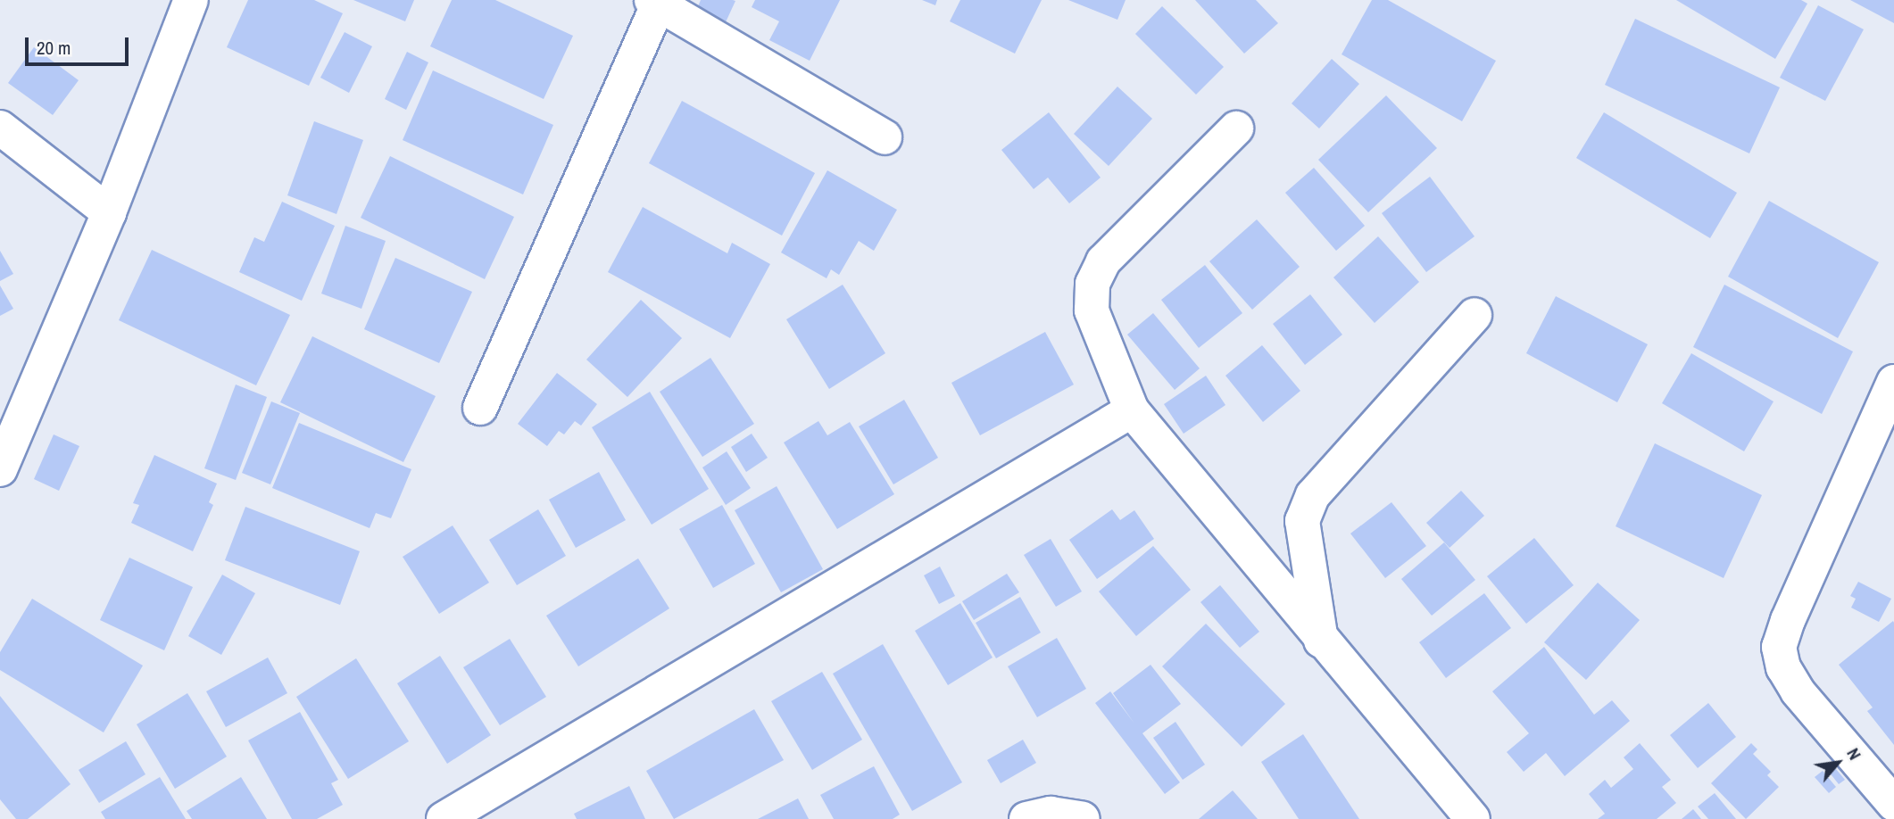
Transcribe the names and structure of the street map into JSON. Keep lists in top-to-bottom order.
{
  "scale_bar": "20 m",
  "north": "top right"
}
